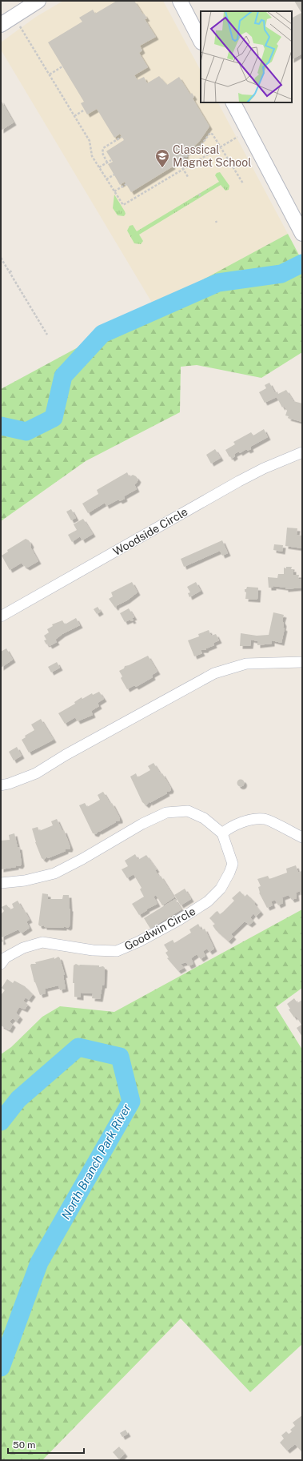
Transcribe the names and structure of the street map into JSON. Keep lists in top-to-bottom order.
{
  "streets": {
    "street": ["Woodside Circle", "Goodwin Circle"]
  },
  "water": ["North Branch Park River"],
  "places": {
    "school or university": ["Classical Magnet School"]
  },
  "scale_bar": "50 m"
}
